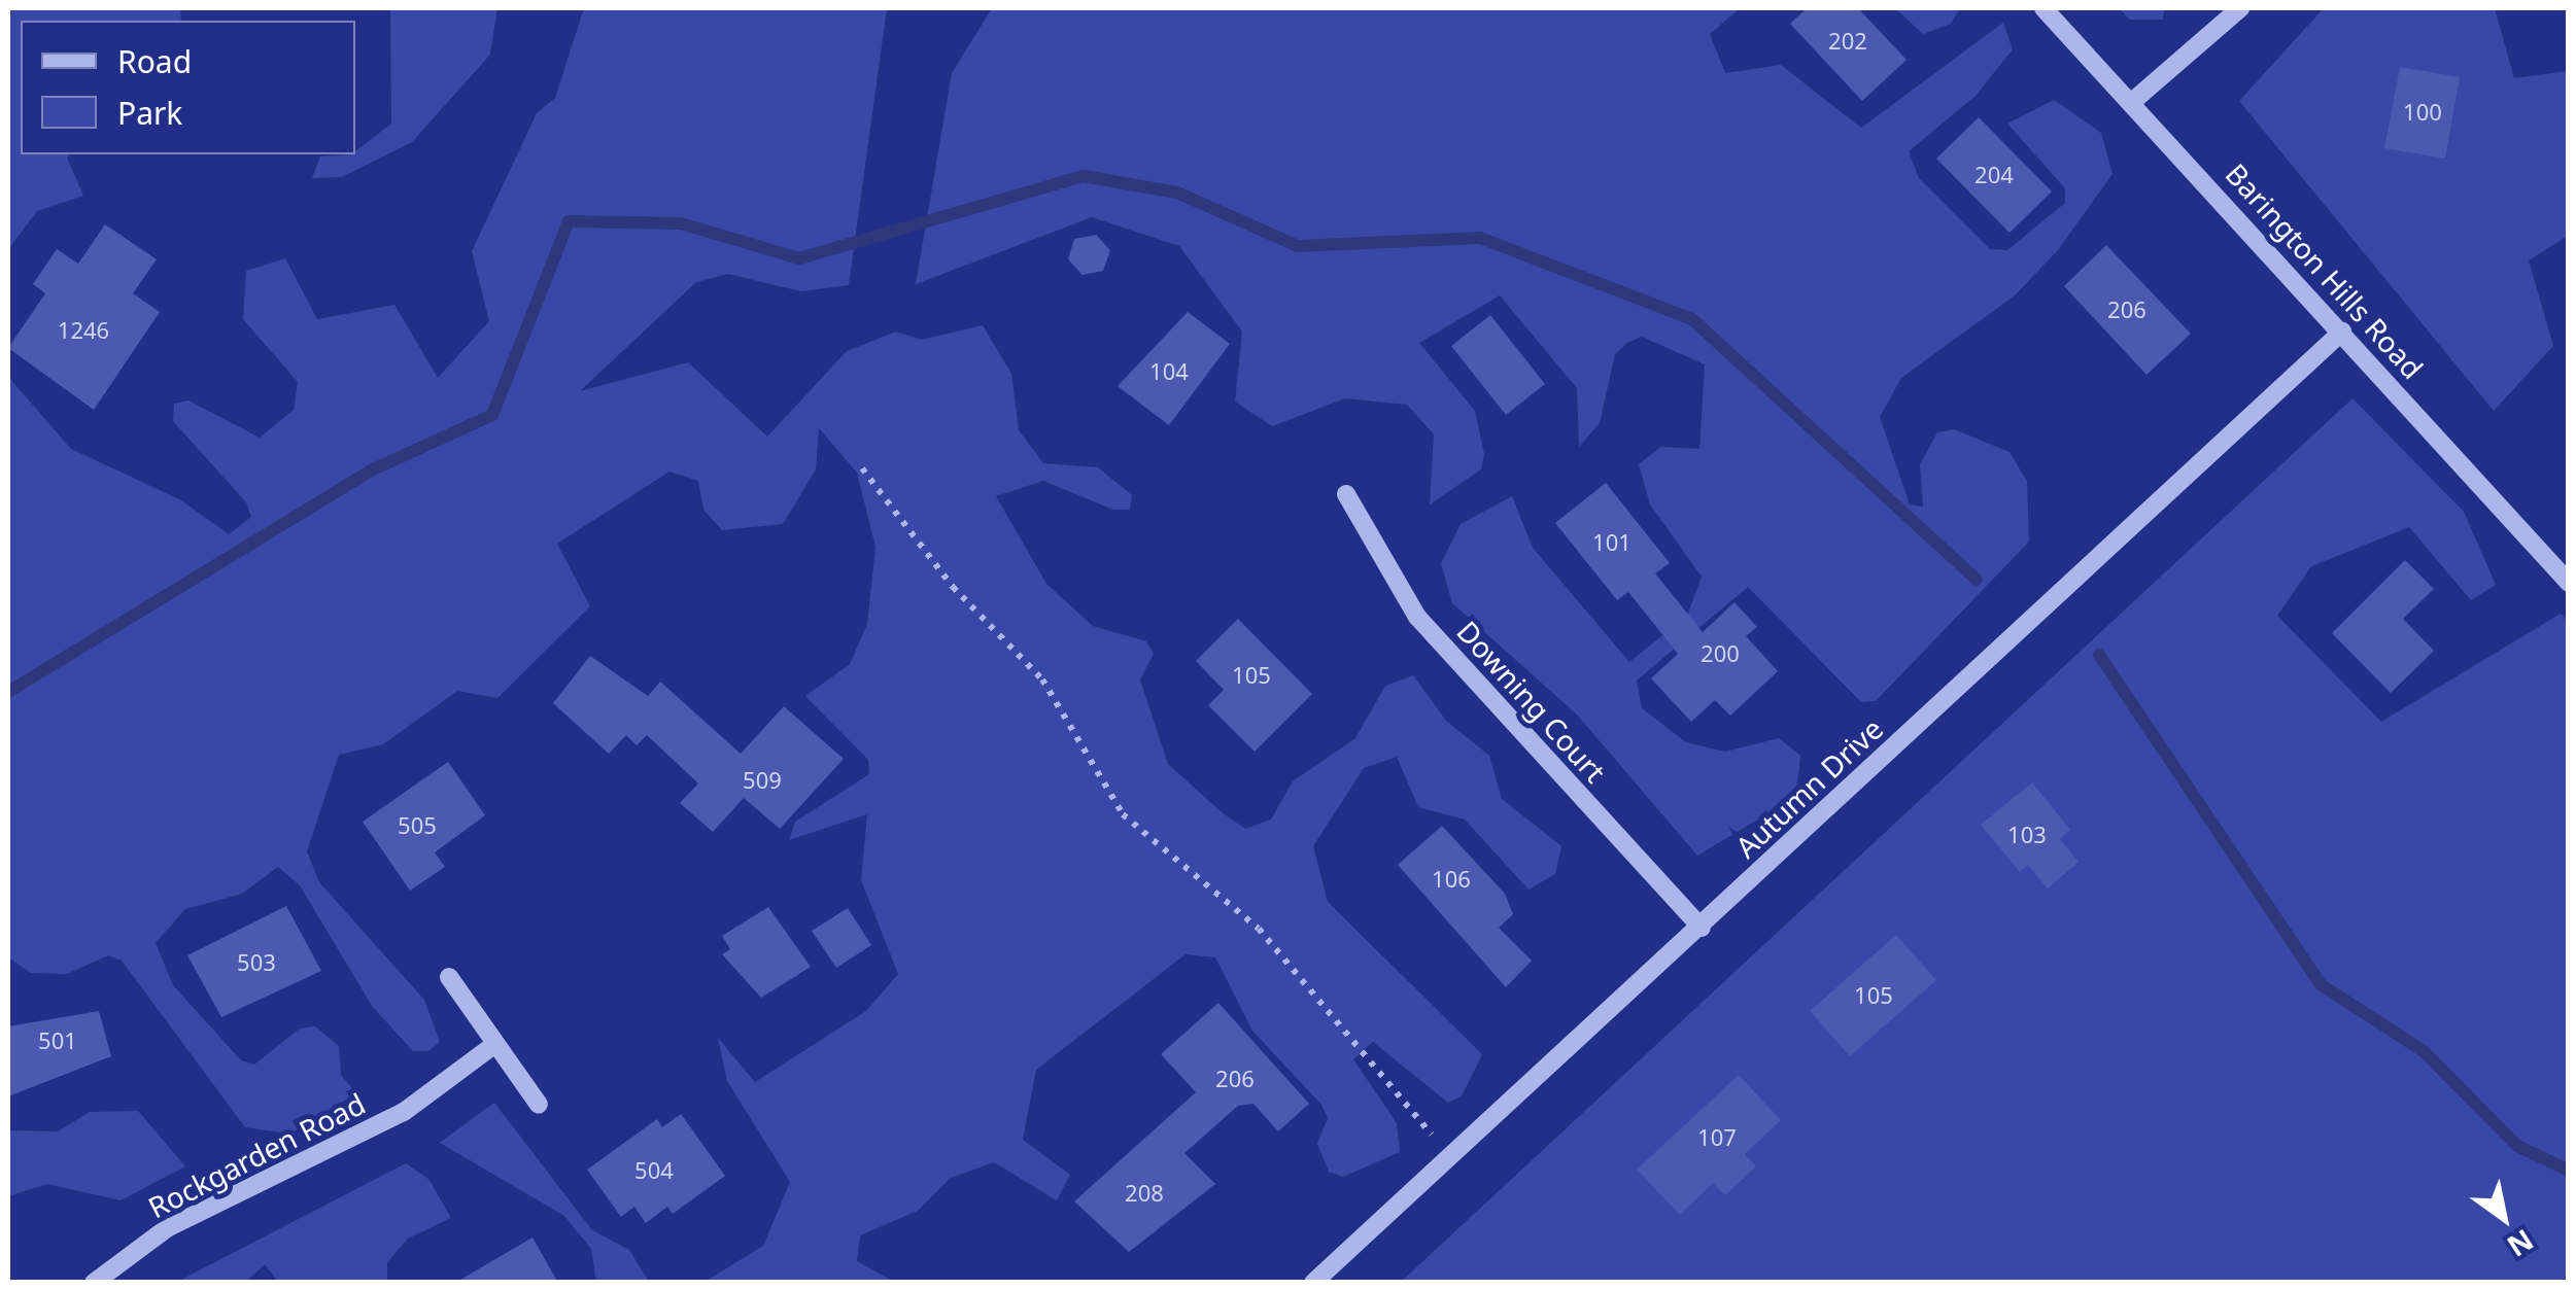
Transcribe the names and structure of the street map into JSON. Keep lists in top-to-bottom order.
{
  "streets": {
    "street": [
      "Barington Hills Road",
      "Downing Court",
      "Autumn Drive",
      "Rockgarden Road"
    ]
  },
  "crossings": [
    ["Barington Hills Road", "Autumn Drive"],
    ["Downing Court", "Autumn Drive"]
  ],
  "house_numbers": [
    "202",
    "100",
    "204",
    "206",
    "1246",
    "104",
    "101",
    "200",
    "105",
    "509",
    "505",
    "103",
    "106",
    "503",
    "105",
    "501",
    "206",
    "107",
    "504",
    "208"
  ],
  "legend": ["Road", "Park"],
  "north": "bottom right"
}
